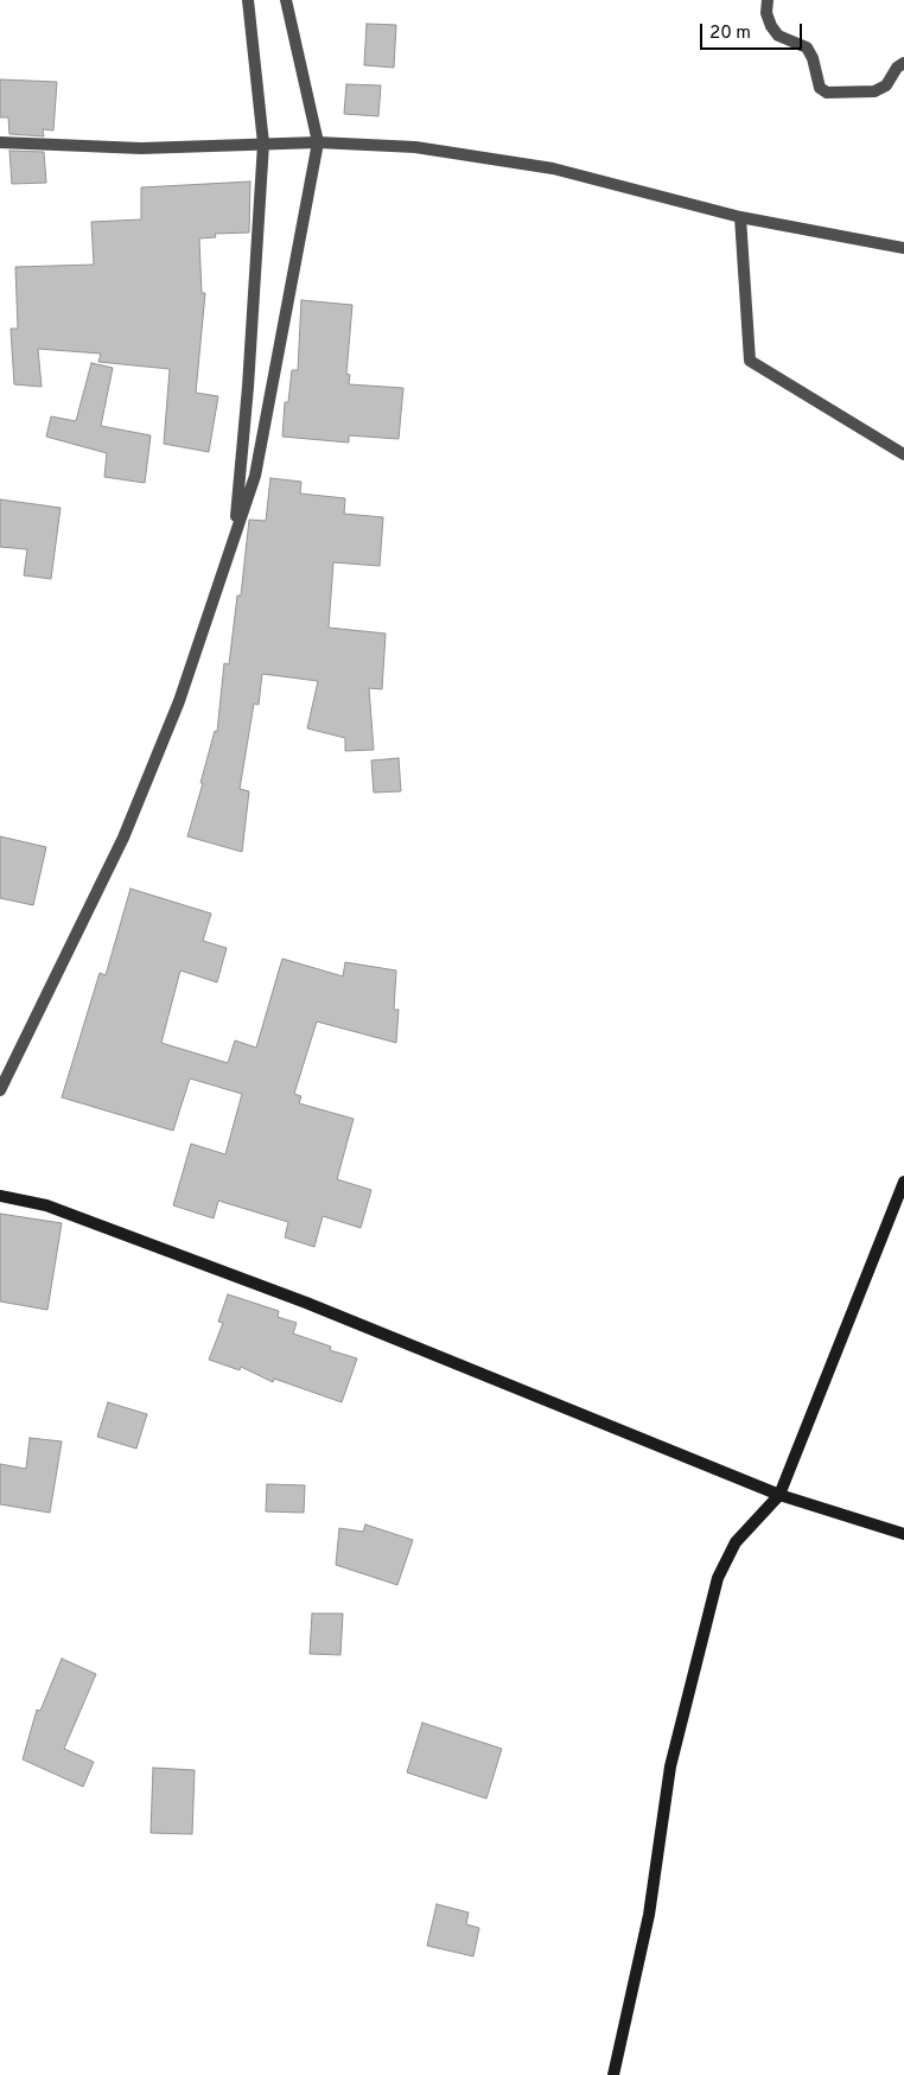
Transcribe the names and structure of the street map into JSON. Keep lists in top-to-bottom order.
{
  "scale_bar": "20 m"
}
